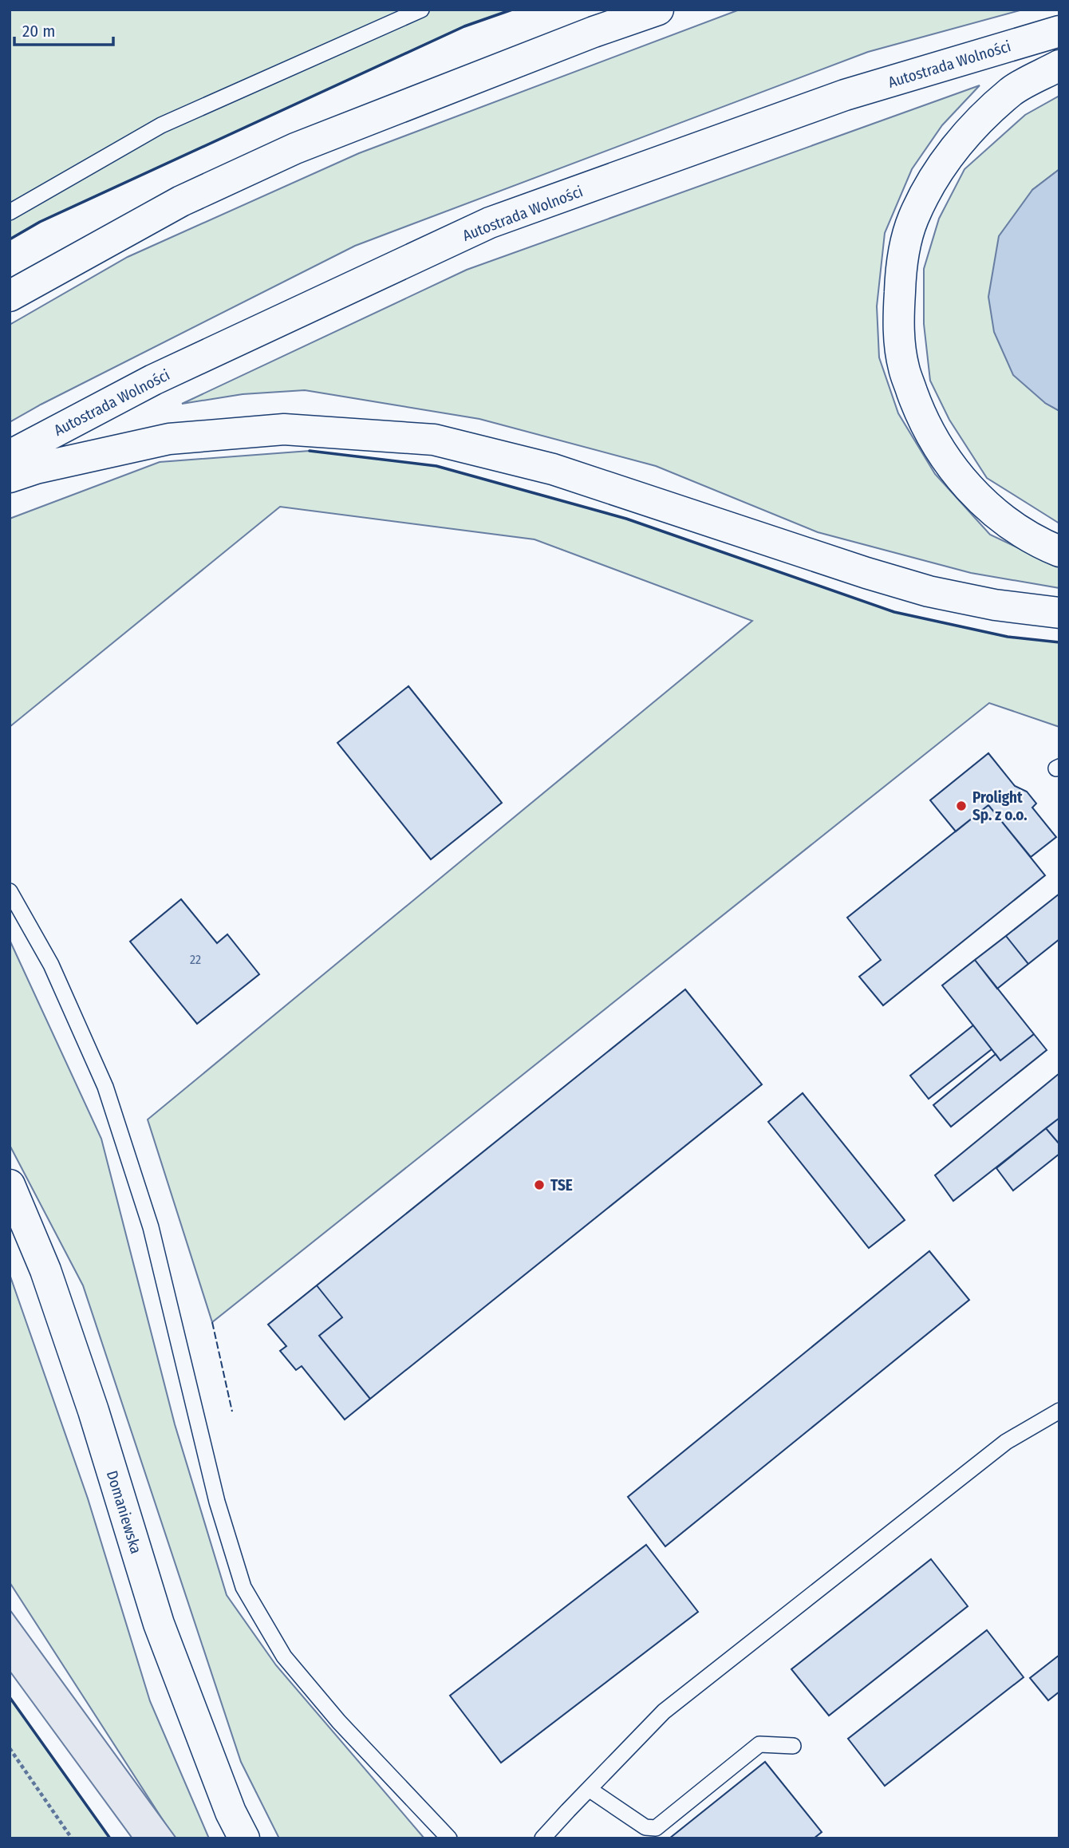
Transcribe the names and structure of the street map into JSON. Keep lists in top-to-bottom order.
{
  "streets": {
    "main road": ["Autostrada Wolności", "Domaniewska"]
  },
  "places": ["Prolight Sp. z o.o.", "TSE"],
  "house_numbers": ["22"],
  "scale_bar": "20 m"
}
